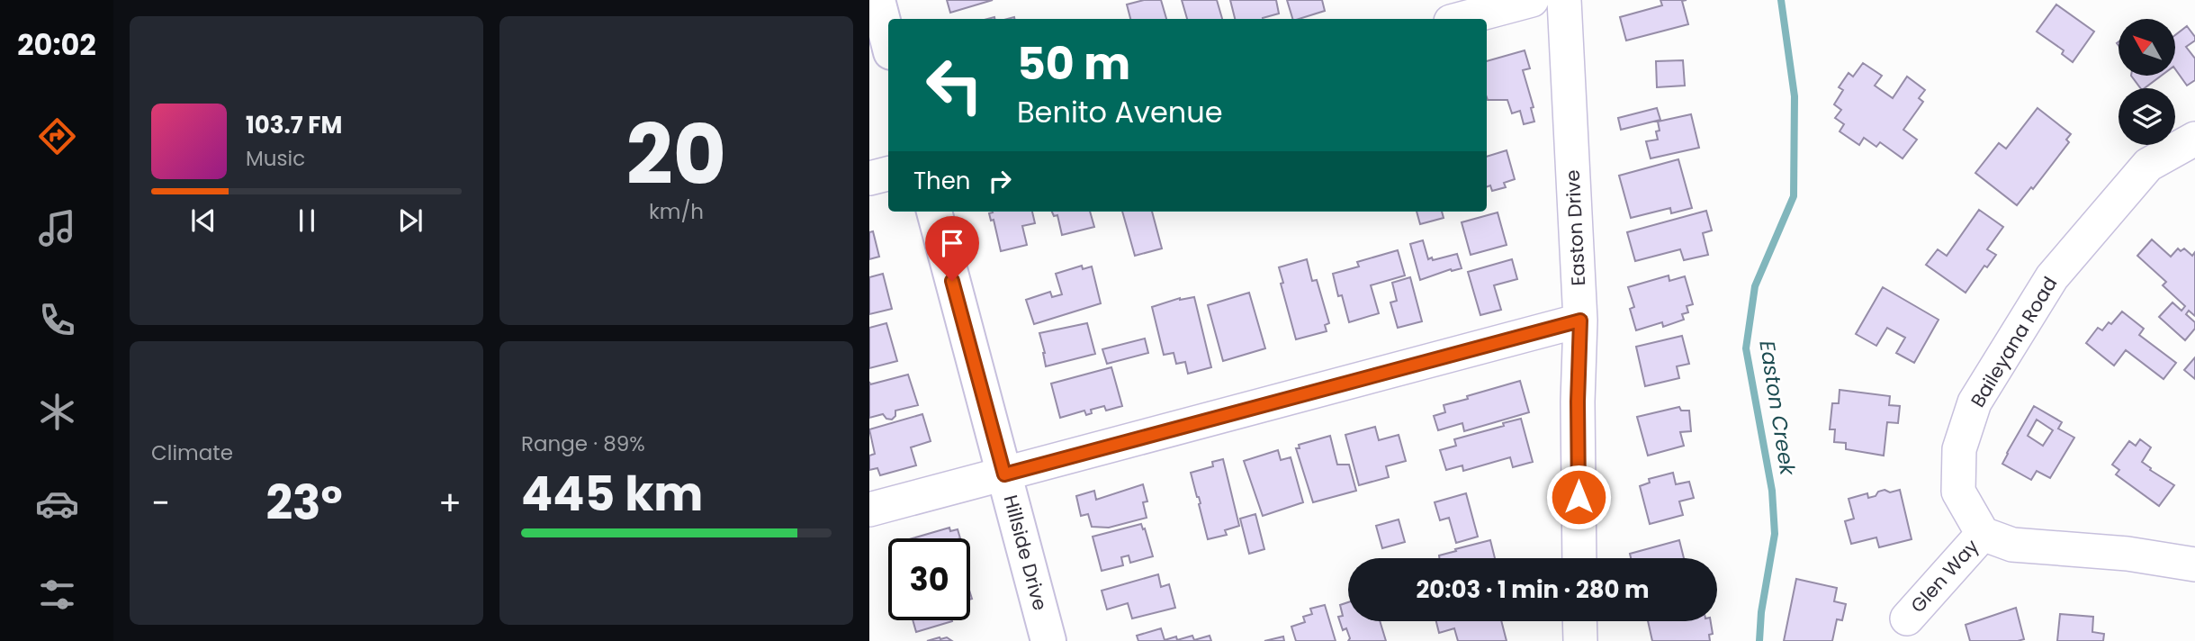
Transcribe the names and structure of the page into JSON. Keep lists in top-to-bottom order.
{
  "streets": {
    "main road": ["Hillside Drive"],
    "street": ["Easton Drive", "Baileyana Road", "Glen Way"]
  },
  "crossings": [
    ["Baileyana Road", "Glen Way"]
  ],
  "water": ["Easton Creek"],
  "north": "top left",
  "page": {
    "tabs": "20:02",
    "tile": [
      ["20", "km/h"],
      "Climate",
      ["Range · 89%", "445 km"]
    ],
    "turn": ["50 m", "Benito Avenue"],
    "song": ["103.7 FM", "Music"],
    "then": "Then",
    "heat": ["−", "23°", "+"],
    "limit": "30",
    "trip": "20:03 · 1 min · 280 m"
  }
}
